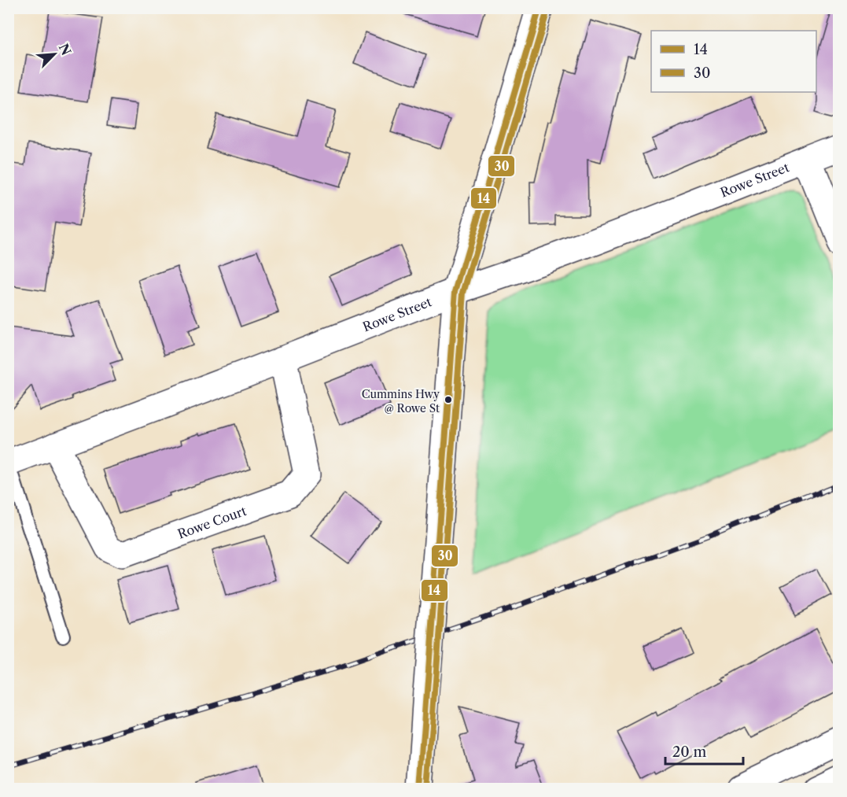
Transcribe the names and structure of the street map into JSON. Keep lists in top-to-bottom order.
{
  "streets": {
    "street": ["Rowe Street", "Rowe Court"]
  },
  "crossings": [
    ["Rowe Street", "Rowe Court"]
  ],
  "places": ["Cummins Hwy @ Rowe St"],
  "lines": ["transit line 14", "transit line 30"],
  "legend": ["14", "30"],
  "scale_bar": "20 m",
  "north": "top right"
}
